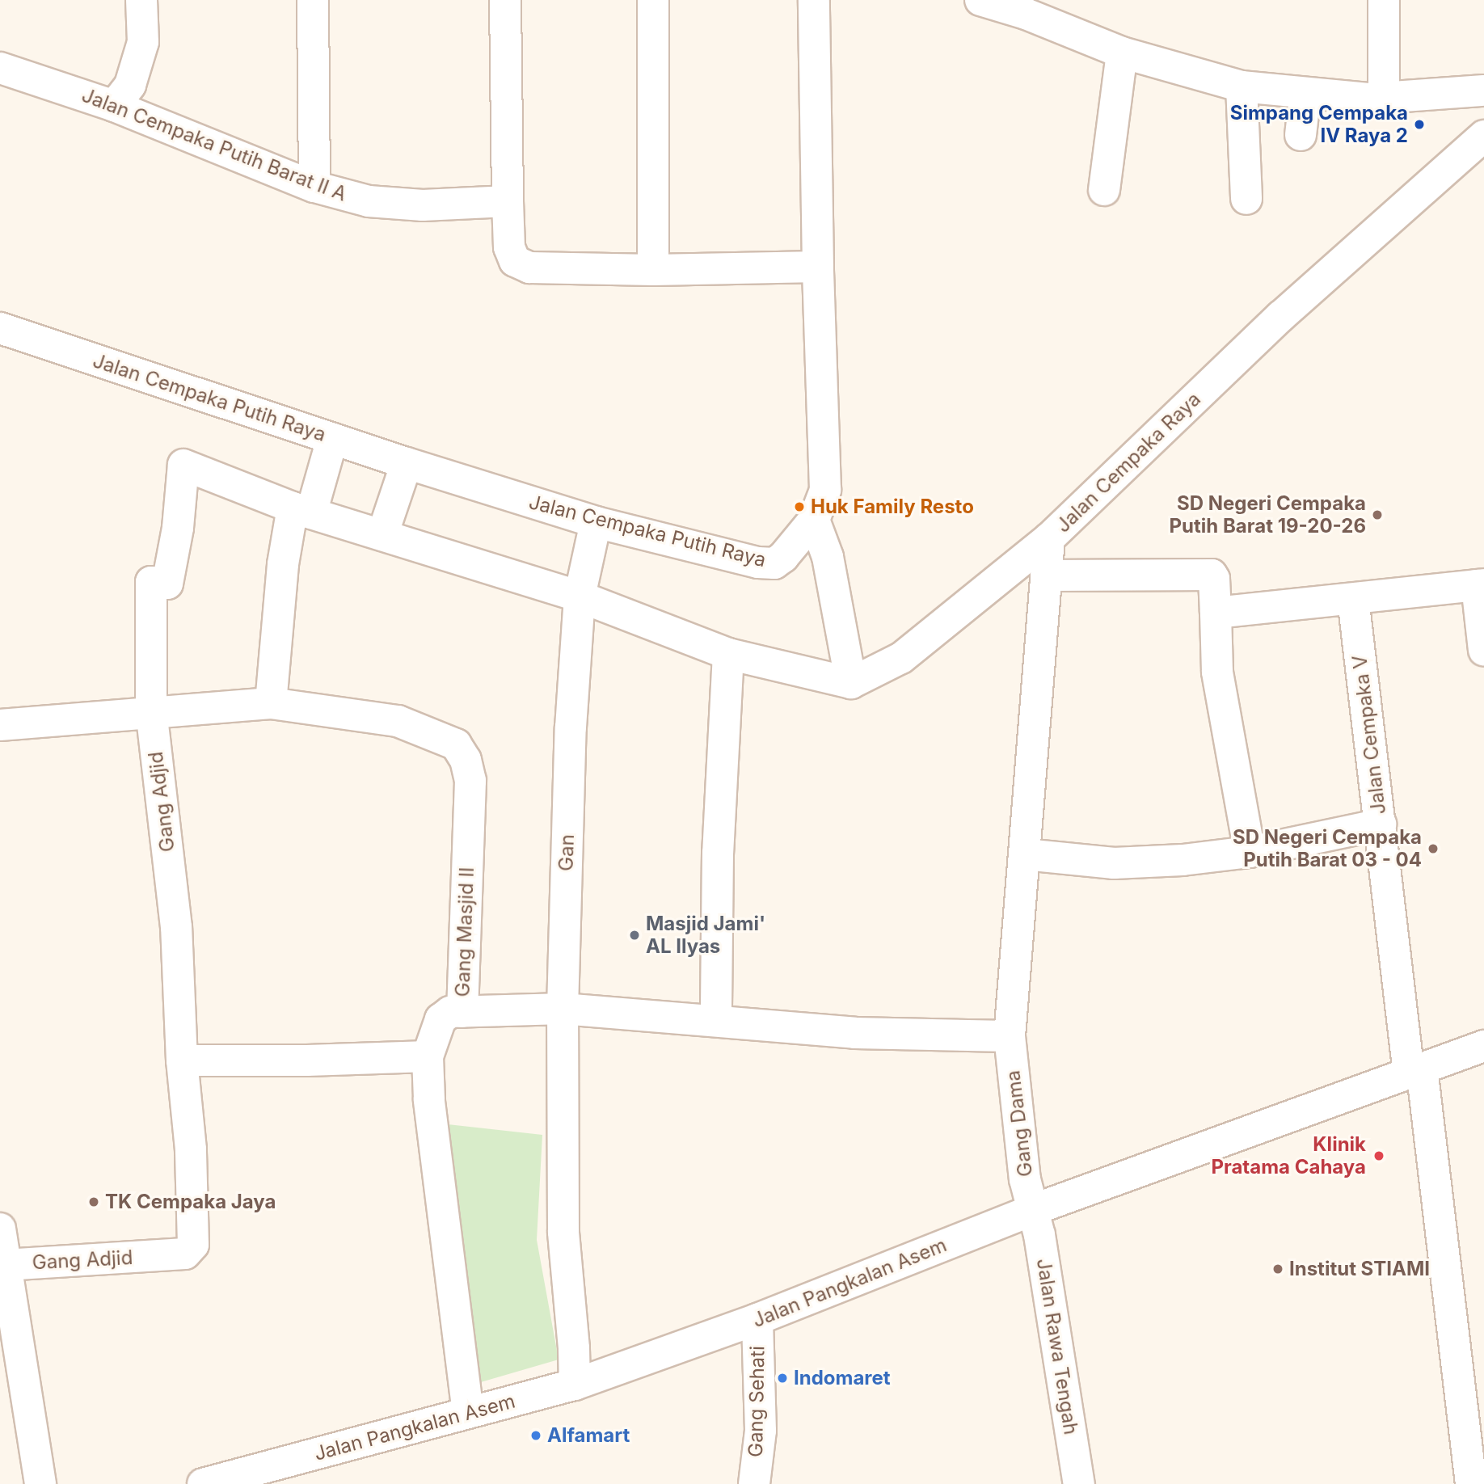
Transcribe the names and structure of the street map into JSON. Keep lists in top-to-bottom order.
{
  "streets": {
    "street": [
      "Jalan Cempaka Putih Barat II A",
      "Jalan Cempaka Putih Raya",
      "Jalan Cempaka Raya",
      "Jalan Cempaka V",
      "Gang Adjid",
      "Gan",
      "Gang Masjid II",
      "Gang Dama",
      "Jalan Pangkalan Asem",
      "Jalan Rawa Tengah",
      "Gang Sehati"
    ]
  },
  "crossings": [
    ["Jalan Cempaka Putih Raya", "Gan"],
    ["Jalan Cempaka Raya", "Gang Dama"],
    ["Jalan Cempaka V", "Jalan Pangkalan Asem"],
    ["Gang Adjid", "Gang Masjid II"],
    ["Gan", "Jalan Pangkalan Asem"],
    ["Gang Masjid II", "Jalan Pangkalan Asem"],
    ["Gang Dama", "Jalan Pangkalan Asem"],
    ["Gang Dama", "Jalan Rawa Tengah"],
    ["Jalan Pangkalan Asem", "Jalan Rawa Tengah"],
    ["Jalan Pangkalan Asem", "Gang Sehati"]
  ],
  "places": [
    "Simpang Cempaka IV Raya 2",
    "Huk Family Resto",
    "SD Negeri Cempaka Putih Barat 19-20-26",
    "SD Negeri Cempaka Putih Barat 03 - 04",
    "Masjid Jami' AL Ilyas",
    "Klinik Pratama Cahaya",
    "TK Cempaka Jaya",
    "Institut STIAMI",
    "Indomaret",
    "Alfamart"
  ]
}
